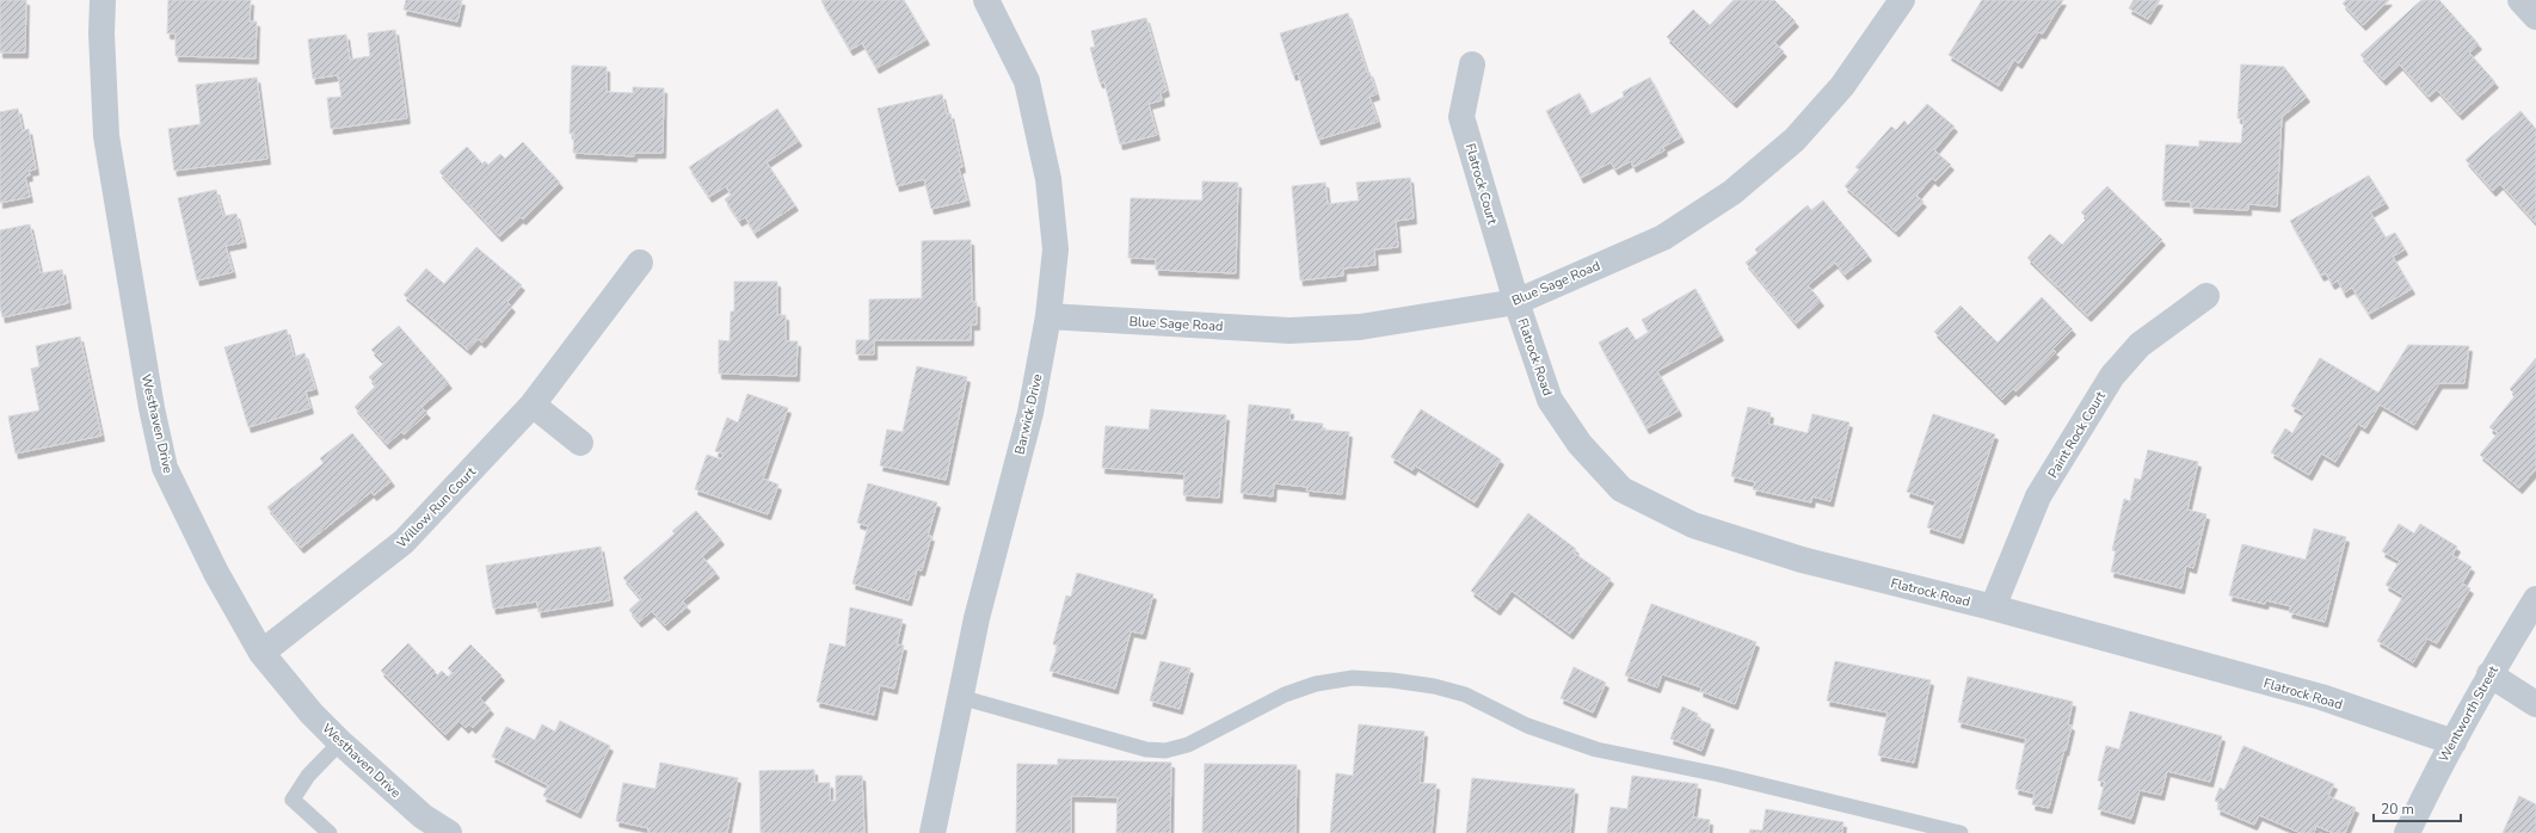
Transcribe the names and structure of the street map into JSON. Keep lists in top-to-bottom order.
{
  "streets": {
    "street": [
      "Flatrock Court",
      "Blue Sage Road",
      "Flatrock Road",
      "Barwick Drive",
      "Westhaven Drive",
      "Paint Rock Court",
      "Willow Run Court",
      "Wentworth Street"
    ]
  },
  "crossings": [
    ["Flatrock Court", "Blue Sage Road"],
    ["Flatrock Court", "Flatrock Road"],
    ["Blue Sage Road", "Flatrock Road"],
    ["Blue Sage Road", "Barwick Drive"],
    ["Flatrock Road", "Paint Rock Court"],
    ["Flatrock Road", "Wentworth Street"],
    ["Westhaven Drive", "Willow Run Court"]
  ],
  "scale_bar": "20 m"
}
